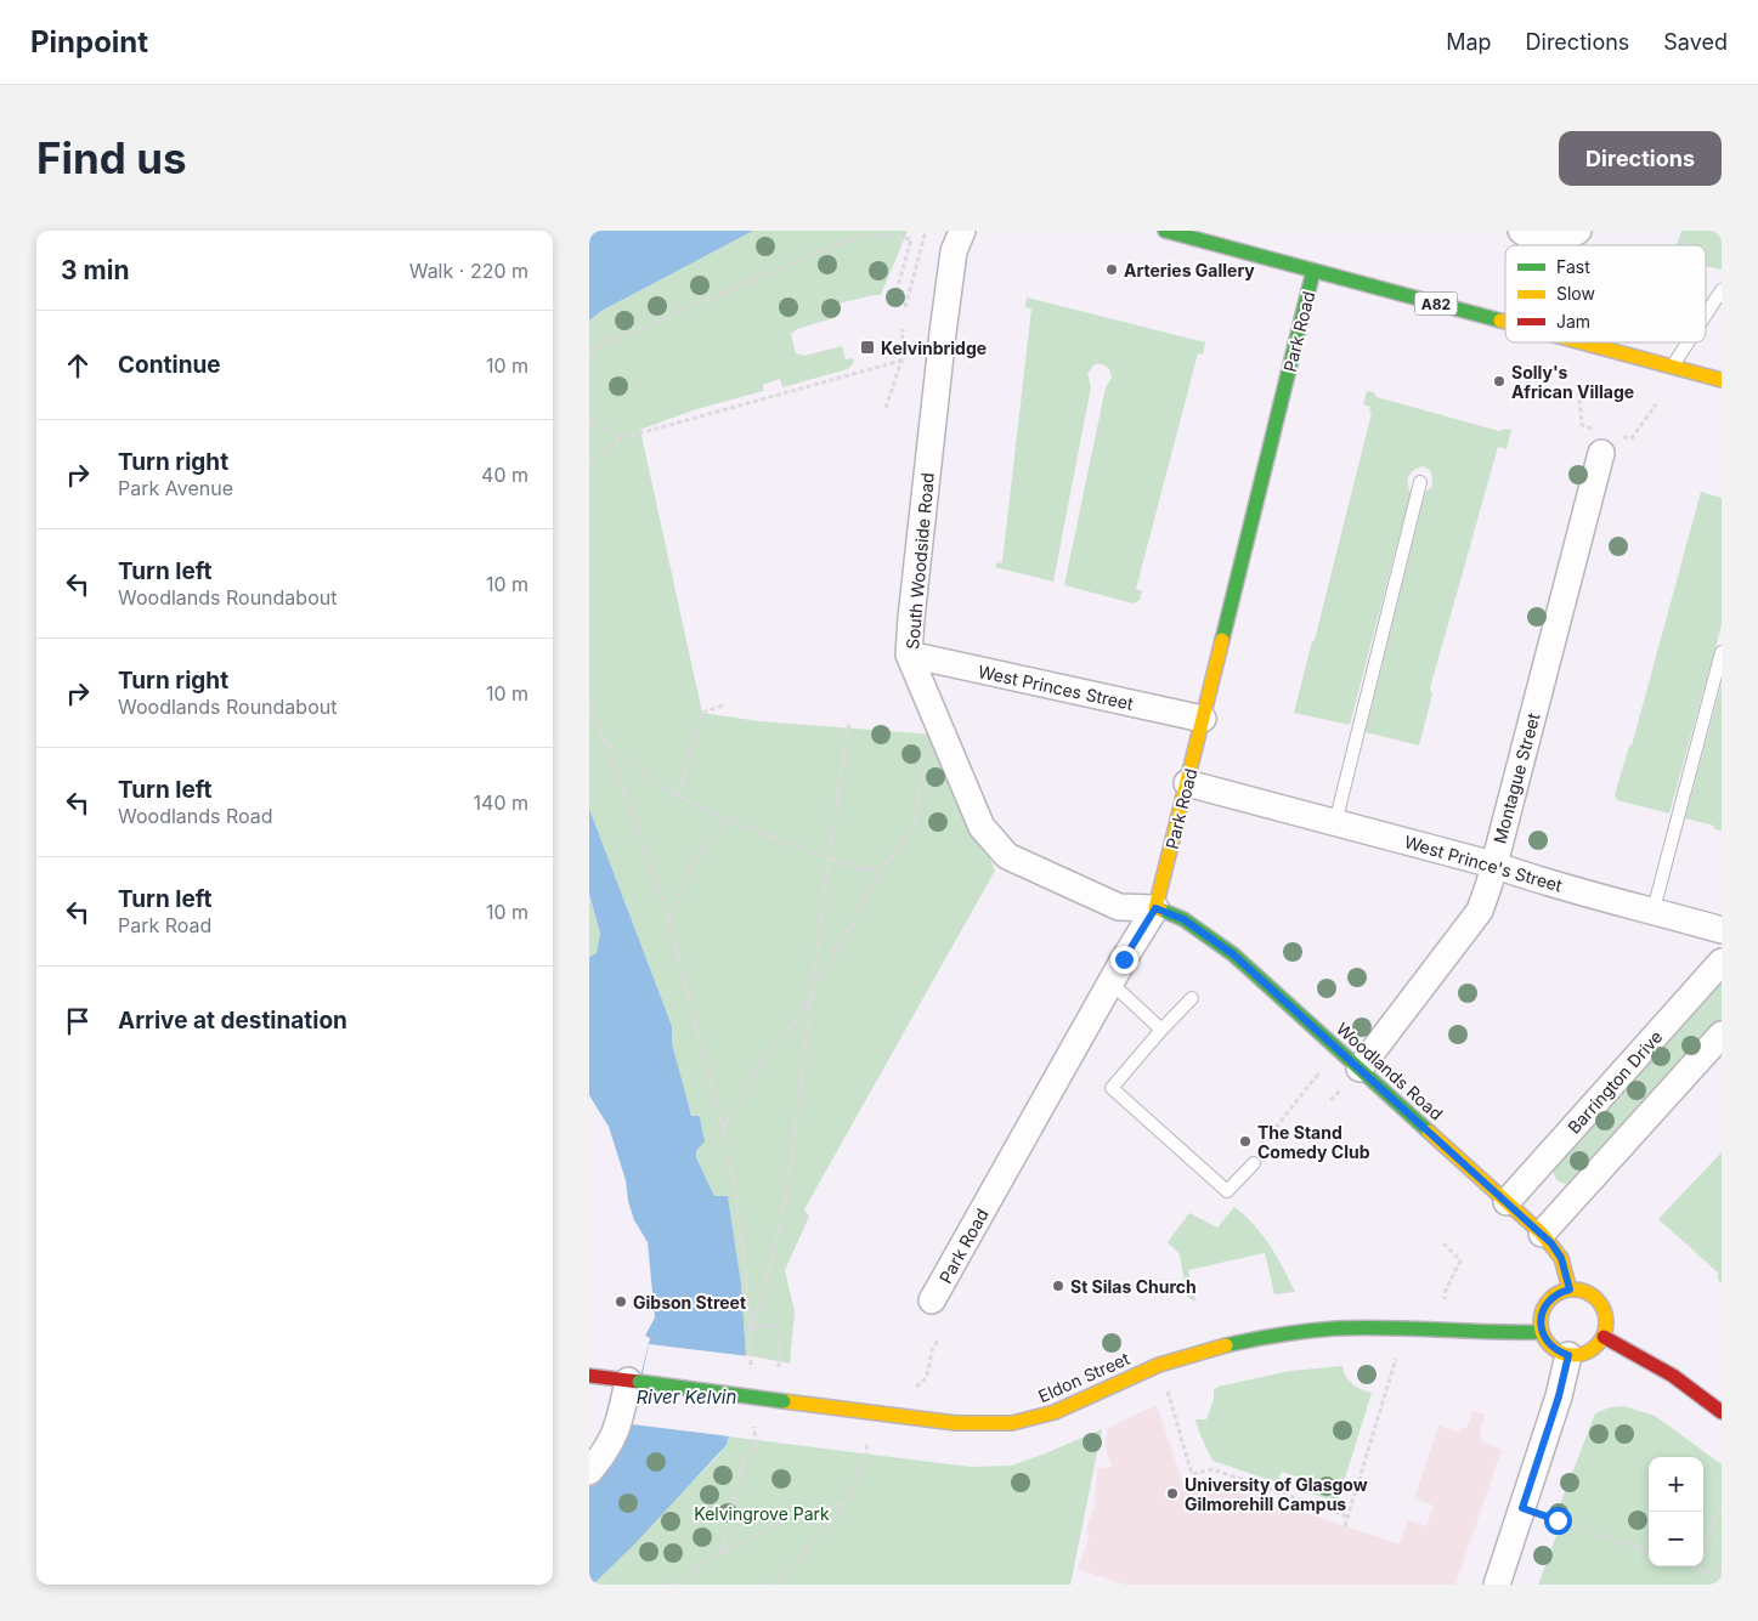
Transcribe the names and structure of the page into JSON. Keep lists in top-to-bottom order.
{
  "streets": {
    "street": [
      "A82",
      "Park Road",
      "South Woodside Road",
      "West Princes Street",
      "Montague Street",
      "West Prince's Street",
      "Woodlands Road",
      "Barrington Drive",
      "Eldon Street"
    ]
  },
  "crossings": [
    ["A82", "Park Road"],
    ["Park Road", "South Woodside Road"],
    ["Park Road", "West Princes Street"],
    ["Park Road", "West Prince's Street"],
    ["Park Road", "Woodlands Road"],
    ["South Woodside Road", "West Princes Street"],
    ["South Woodside Road", "Woodlands Road"],
    ["Montague Street", "West Prince's Street"],
    ["Montague Street", "Woodlands Road"],
    ["Woodlands Road", "Barrington Drive"],
    ["Woodlands Road", "Eldon Street"]
  ],
  "water": ["River Kelvin"],
  "parks": ["Kelvingrove Park"],
  "places": {
    "other": [
      "Arteries Gallery",
      "Solly's African Village",
      "The Stand Comedy Club",
      "St Silas Church",
      "Gibson Street",
      "University of Glasgow Gilmorehill Campus"
    ],
    "transit": ["Kelvinbridge"]
  },
  "legend": ["Fast", "Slow", "Jam"],
  "page": {
    "header": "Pinpoint",
    "nav": ["Map", "Directions", "Saved"],
    "buttons": "Directions",
    "title": "Find us",
    "heading": ["3 min", "Walk · 220 m"],
    "list": [
      ["Continue", "10 m"],
      ["Turn right", "Park Avenue", "40 m"],
      ["Turn left", "Woodlands Roundabout", "10 m"],
      ["Turn right", "Woodlands Roundabout", "10 m"],
      ["Turn left", "Woodlands Road", "140 m"],
      ["Turn left", "Park Road", "10 m"],
      "Arrive at destination"
    ],
    "map_buttons": ["+", "−"]
  }
}
